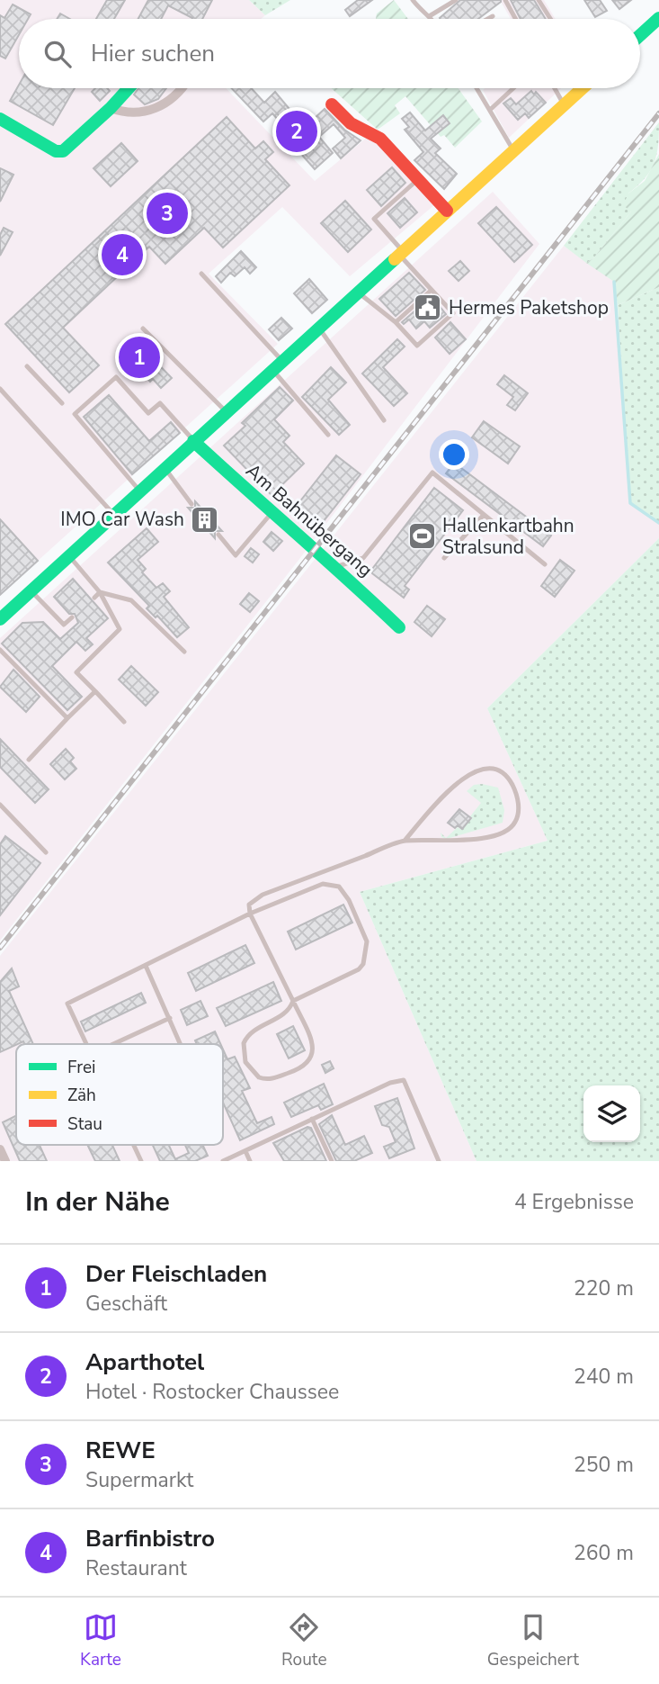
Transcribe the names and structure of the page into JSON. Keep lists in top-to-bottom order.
{
  "streets": {
    "main road": ["Am Bahnübergang"]
  },
  "places": {
    "public building": ["Hermes Paketshop"],
    "building": ["IMO Car Wash"],
    "sports": ["Hallenkartbahn Stralsund"]
  },
  "legend": ["Frei", "Zäh", "Stau"],
  "page": {
    "search": "Hier suchen",
    "pins": [
      "2",
      "3",
      "4",
      "1"
    ],
    "heading": ["In der Nähe", "4 Ergebnisse"],
    "list": [
      {
        "mark": "1",
        "name": "Der Fleischladen",
        "note": "Geschäft",
        "value": "220 m"
      },
      {
        "mark": "2",
        "name": "Aparthotel",
        "note": "Hotel · Rostocker Chaussee",
        "value": "240 m"
      },
      {
        "mark": "3",
        "name": "REWE",
        "note": "Supermarkt",
        "value": "250 m"
      },
      {
        "mark": "4",
        "name": "Barfinbistro",
        "note": "Restaurant",
        "value": "260 m"
      }
    ],
    "nav": ["Karte", "Route", "Gespeichert"]
  }
}
